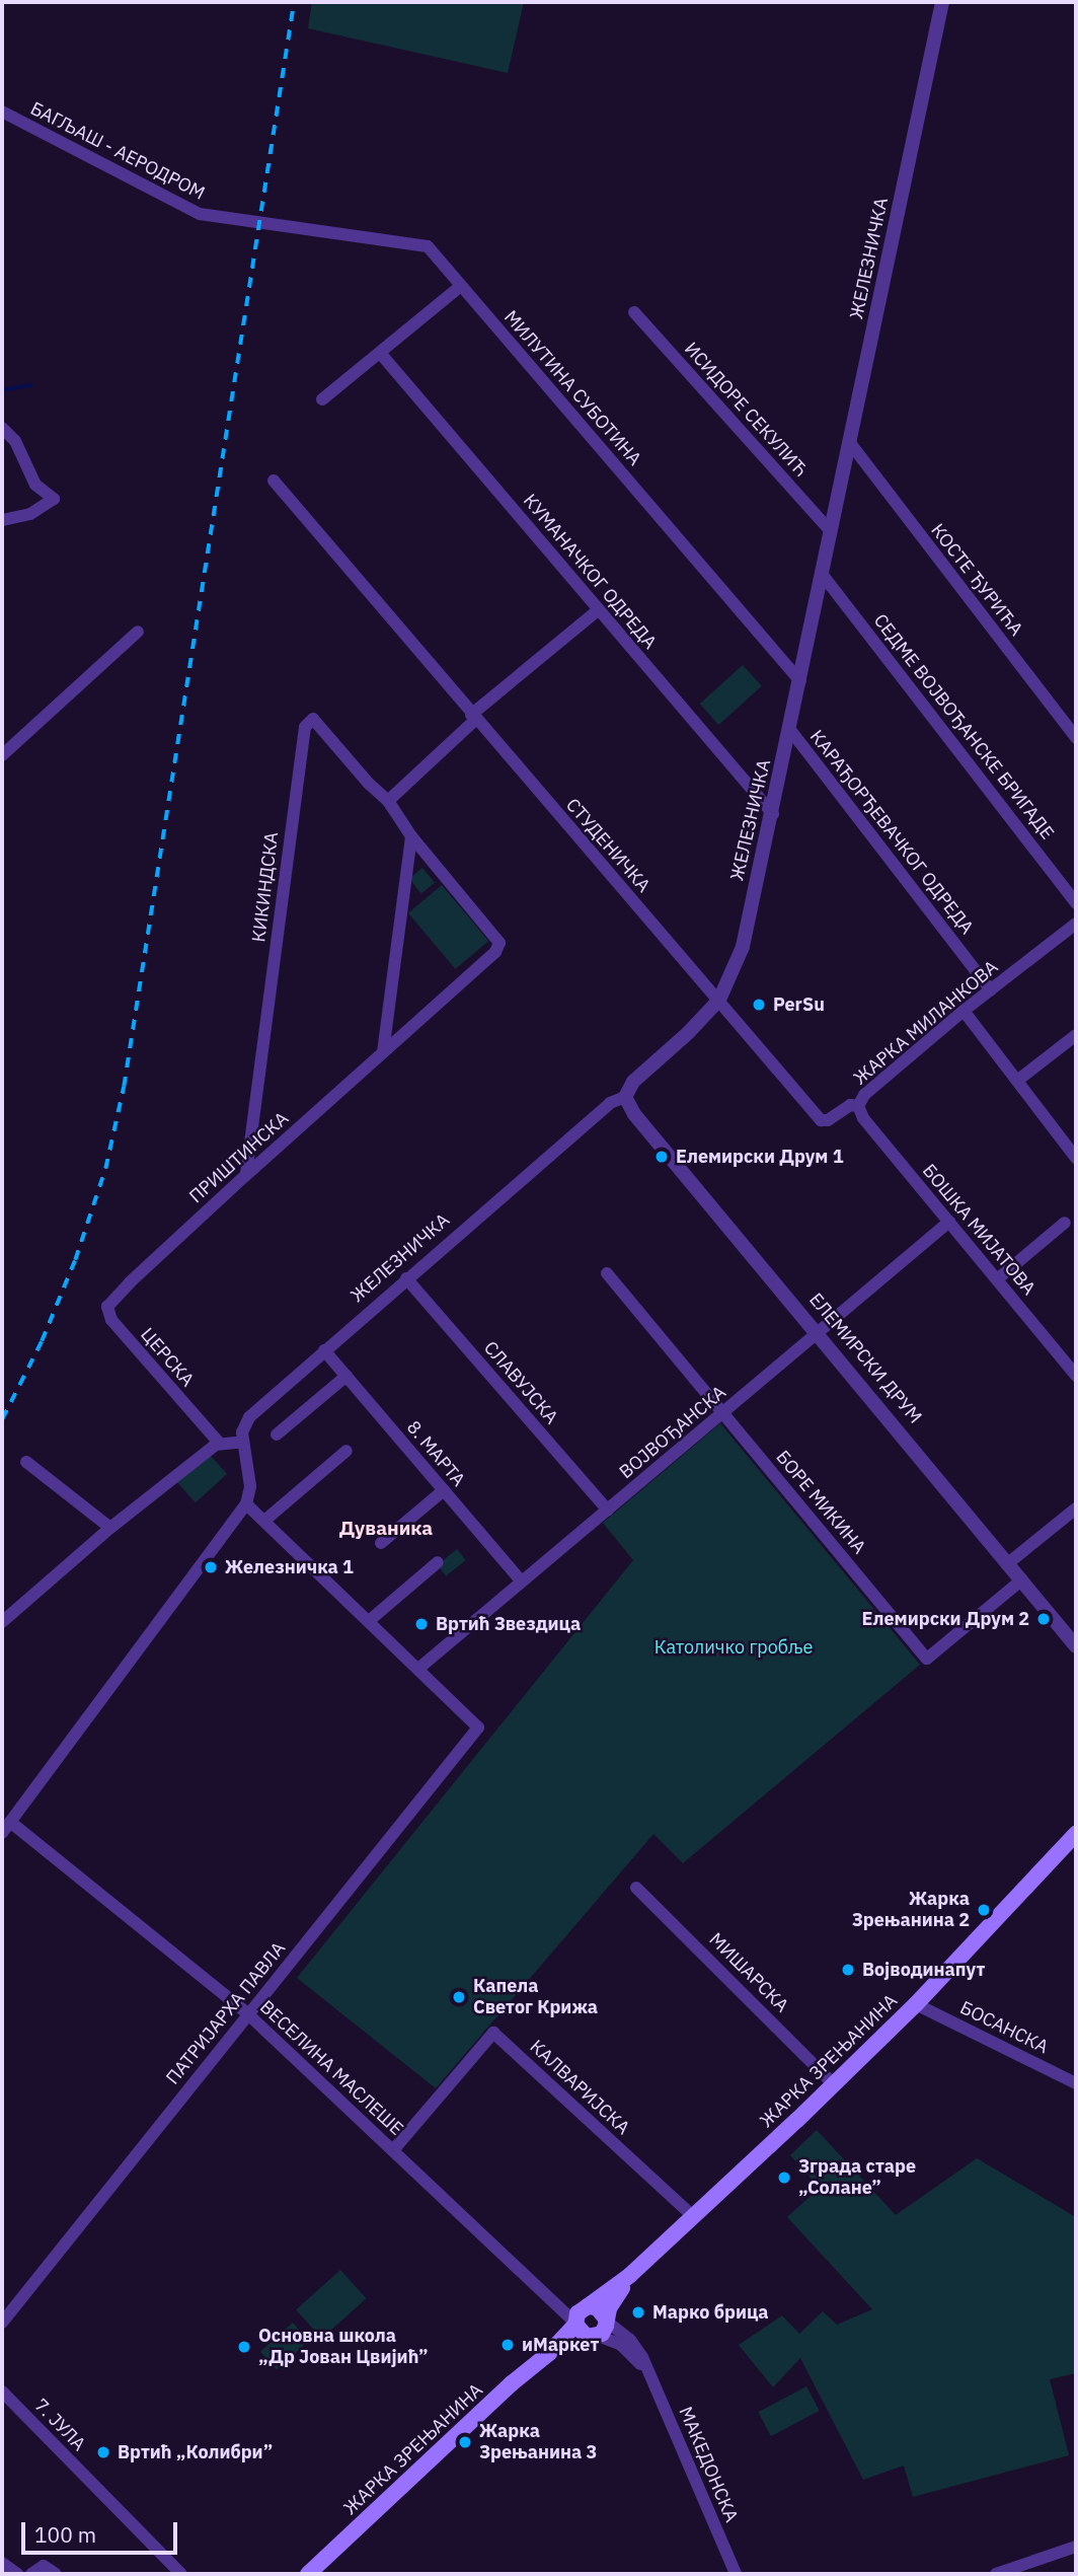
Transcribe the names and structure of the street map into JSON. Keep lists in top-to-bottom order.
{
  "streets": {
    "main road": ["ЖАРКА ЗРЕЊАНИНА"],
    "street": [
      "БАГЉАШ - АЕРОДРОМ",
      "ЖЕЛЕЗНИЧКА",
      "МИЛУТИНА СУБОТИНА",
      "ИСИДОРЕ СЕКУЛИЋ",
      "КУМАНАЧКОГ ОДРЕДА",
      "КОСТЕ ЂУРИЋА",
      "СЕДМЕ ВОЈВОЂАНСКЕ БРИГАДЕ",
      "КАРАЂОРЂЕВАЧКОГ ОДРЕДА",
      "СТУДЕНИЧКА",
      "КИКИНДСКА",
      "ЖАРКА МИЛАНКОВА",
      "ПРИШТИНСКА",
      "БОШКА МИЈАТОВА",
      "ЦЕРСКА",
      "ЕЛЕМИРСКИ ДРУМ",
      "СЛАВУЈСКА",
      "ВОЈВОЂАНСКА",
      "8. МАРТА",
      "БОРЕ МИКИНА",
      "МИШАРСКА",
      "ПАТРИЈАРХА ПАВЛА",
      "БОСАНСКА",
      "ВЕСЕЛИНА МАСЛЕШЕ",
      "КАЛВАРИЈСКА",
      "7. ЈУЛА",
      "МАКЕДОНСКА"
    ]
  },
  "crossings": [
    ["БАГЉАШ - АЕРОДРОМ", "МИЛУТИНА СУБОТИНА"],
    ["ЖЕЛЕЗНИЧКА", "МИЛУТИНА СУБОТИНА"],
    ["ЖЕЛЕЗНИЧКА", "ИСИДОРЕ СЕКУЛИЋ"],
    ["ЖЕЛЕЗНИЧКА", "КУМАНАЧКОГ ОДРЕДА"],
    ["ЖЕЛЕЗНИЧКА", "КОСТЕ ЂУРИЋА"],
    ["ЖЕЛЕЗНИЧКА", "СЕДМЕ ВОЈВОЂАНСКЕ БРИГАДЕ"],
    ["ЖЕЛЕЗНИЧКА", "КАРАЂОРЂЕВАЧКОГ ОДРЕДА"],
    ["ЖЕЛЕЗНИЧКА", "СТУДЕНИЧКА"],
    ["ЖЕЛЕЗНИЧКА", "ЖАРКА МИЛАНКОВА"],
    ["ЖЕЛЕЗНИЧКА", "ЕЛЕМИРСКИ ДРУМ"],
    ["ЖЕЛЕЗНИЧКА", "СЛАВУЈСКА"],
    ["ЖЕЛЕЗНИЧКА", "8. МАРТА"],
    ["КАРАЂОРЂЕВАЧКОГ ОДРЕДА", "ЖАРКА МИЛАНКОВА"],
    ["СТУДЕНИЧКА", "ЖАРКА МИЛАНКОВА"],
    ["КИКИНДСКА", "ПРИШТИНСКА"],
    ["ЖАРКА МИЛАНКОВА", "БОШКА МИЈАТОВА"],
    ["ПРИШТИНСКА", "ЦЕРСКА"],
    ["БОШКА МИЈАТОВА", "ВОЈВОЂАНСКА"],
    ["ЕЛЕМИРСКИ ДРУМ", "ВОЈВОЂАНСКА"],
    ["ЕЛЕМИРСКИ ДРУМ", "БОРЕ МИКИНА"],
    ["СЛАВУЈСКА", "ВОЈВОЂАНСКА"],
    ["ВОЈВОЂАНСКА", "8. МАРТА"],
    ["ВОЈВОЂАНСКА", "БОРЕ МИКИНА"],
    ["ВОЈВОЂАНСКА", "ПАТРИЈАРХА ПАВЛА"],
    ["МИШАРСКА", "ЖАРКА ЗРЕЊАНИНА"],
    ["ПАТРИЈАРХА ПАВЛА", "ВЕСЕЛИНА МАСЛЕШЕ"],
    ["БОСАНСКА", "ЖАРКА ЗРЕЊАНИНА"],
    ["ЖАРКА ЗРЕЊАНИНА", "ВЕСЕЛИНА МАСЛЕШЕ"],
    ["ЖАРКА ЗРЕЊАНИНА", "КАЛВАРИЈСКА"],
    ["ЖАРКА ЗРЕЊАНИНА", "МАКЕДОНСКА"],
    ["ВЕСЕЛИНА МАСЛЕШЕ", "КАЛВАРИЈСКА"]
  ],
  "districts": ["Дуваника"],
  "parks": ["Католичко гробље"],
  "places": [
    "PerSu",
    "Елемирски Друм 1",
    "Железничка 1",
    "Елемирски Друм 2",
    "Вртић Звездица",
    "Жарка Зрењанина 2",
    "Војводинапут",
    "Капела Светог Крижа",
    "Зграда старе „Солане”",
    "Марко брица",
    "иМаркет",
    "Основна школа „Др Јован Цвијић”",
    "Жарка Зрењанина 3",
    "Вртић „Колибри”"
  ],
  "scale_bar": "100 m"
}
